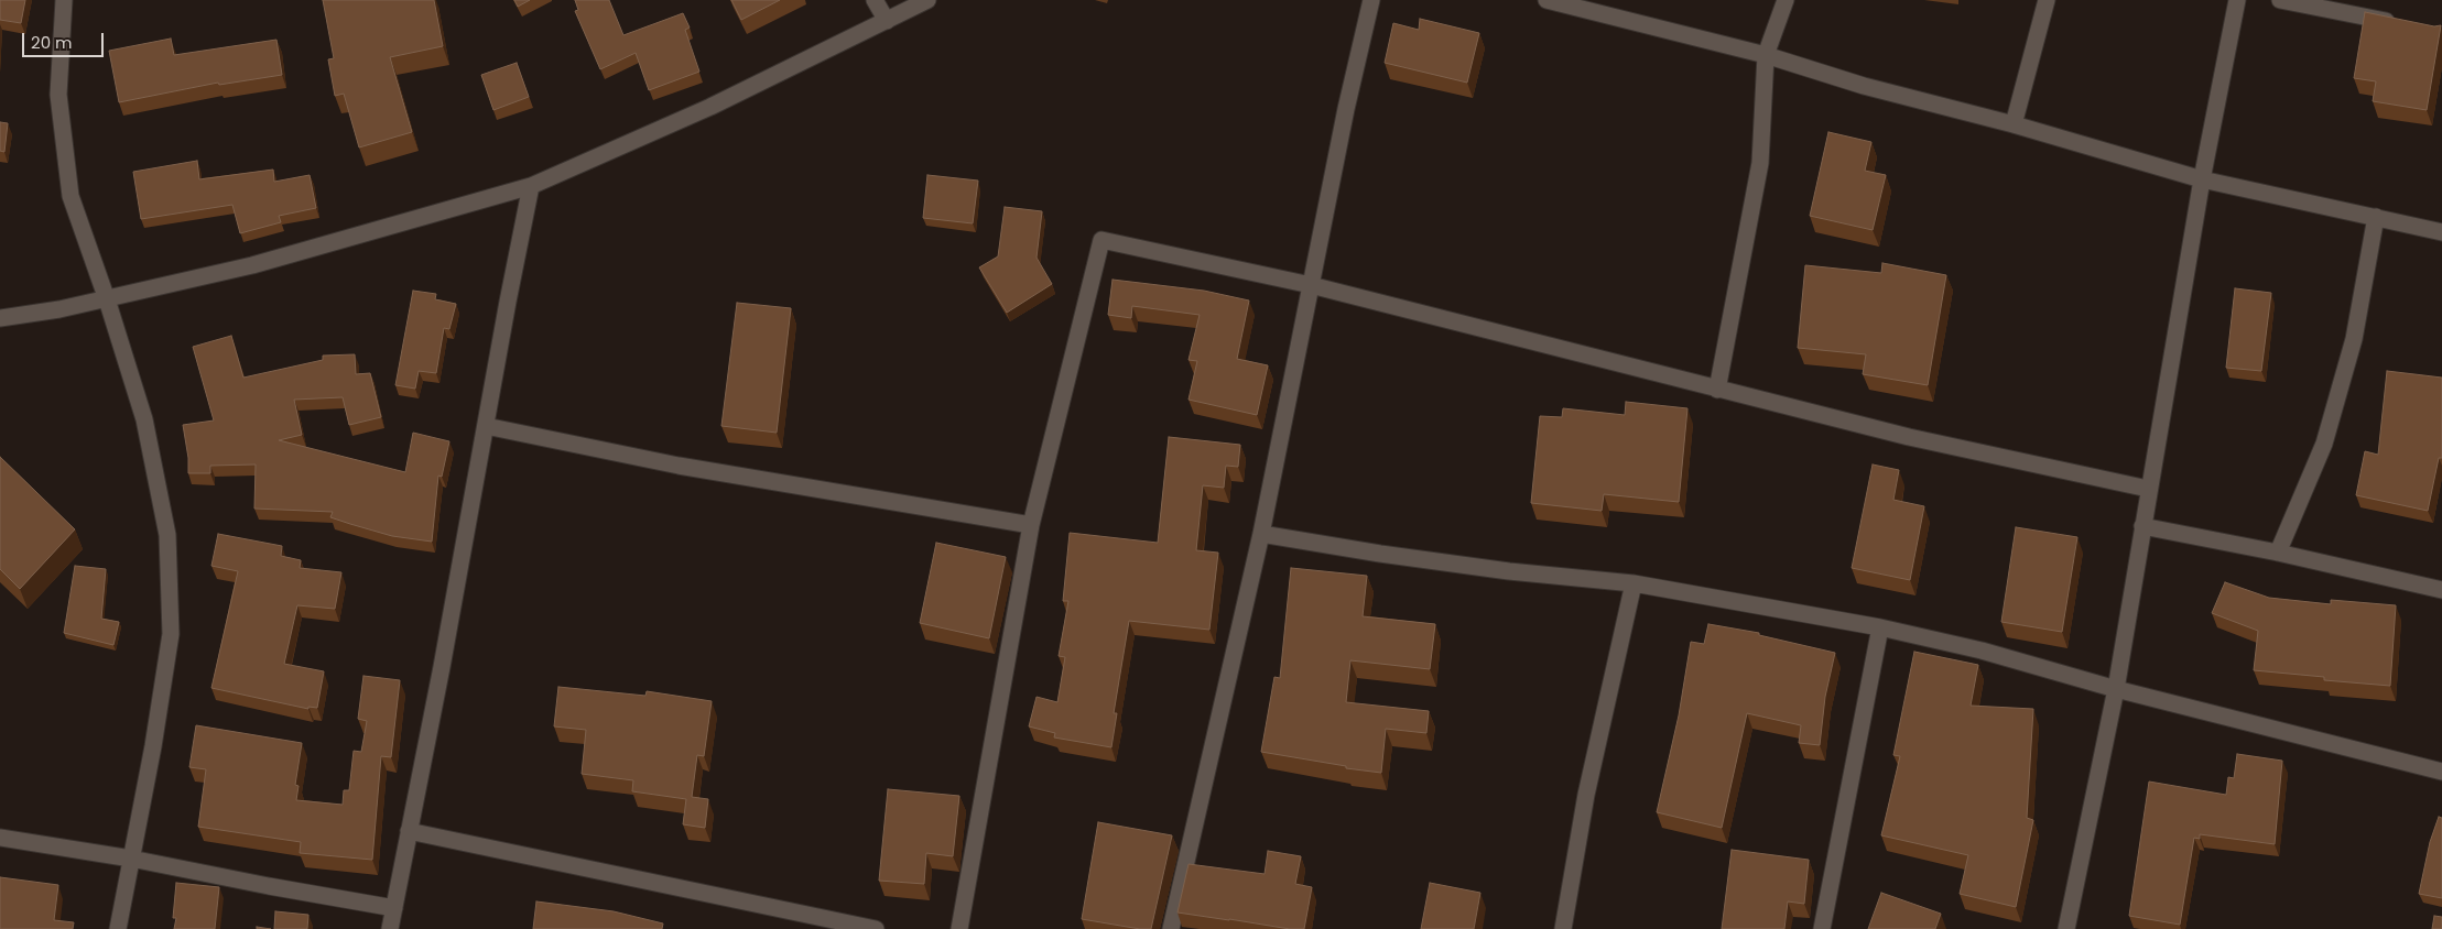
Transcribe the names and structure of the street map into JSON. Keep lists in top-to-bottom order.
{
  "scale_bar": "20 m"
}
